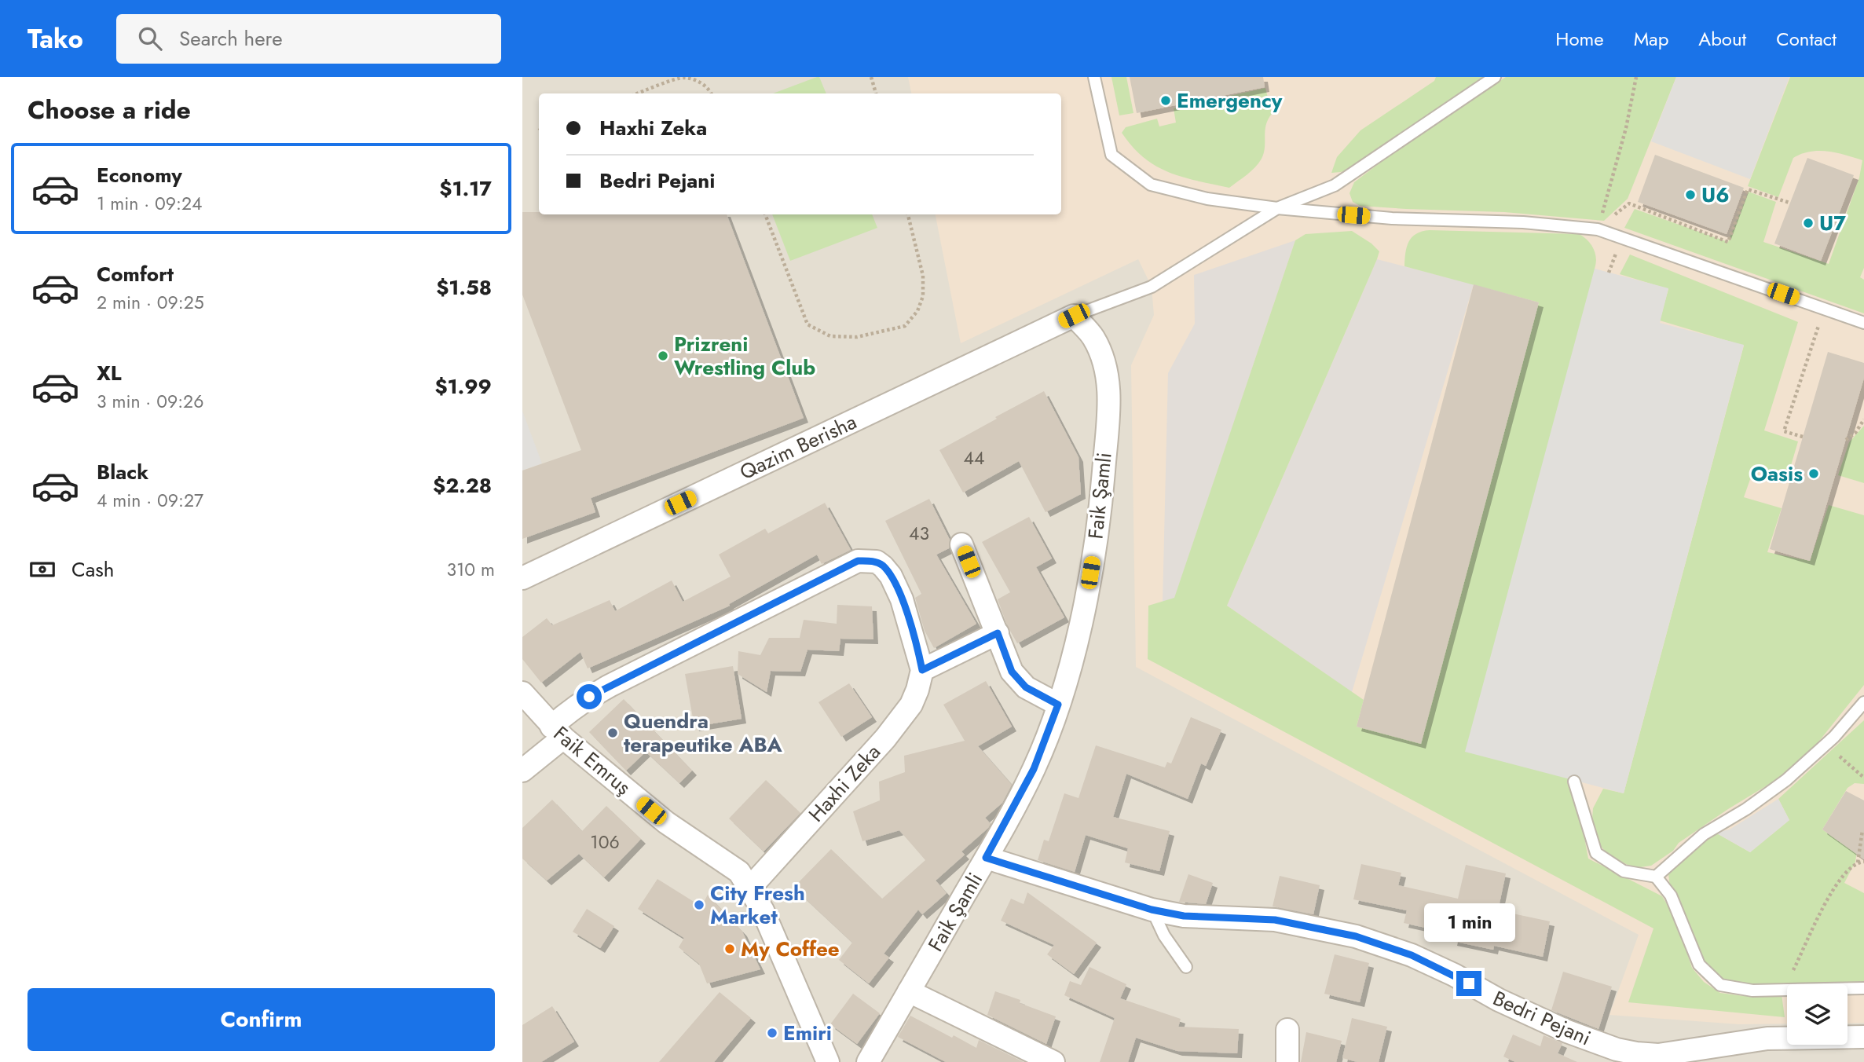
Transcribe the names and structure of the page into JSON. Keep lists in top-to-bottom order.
{
  "streets": {
    "street": [
      "Qazim Berisha",
      "Faik Şamli",
      "Faik Emruş",
      "Haxhi Zeka",
      "Bedri Pejani"
    ]
  },
  "crossings": [
    ["Qazim Berisha", "Faik Şamli"],
    ["Faik Şamli", "Bedri Pejani"],
    ["Faik Emruş", "Haxhi Zeka"]
  ],
  "places": [
    "Emergency",
    "U6",
    "U7",
    "Prizreni Wrestling Club",
    "Oasis",
    "Quendra terapeutike ABA",
    "City Fresh Market",
    "My Coffee",
    "Emiri"
  ],
  "house_numbers": ["44", "43", "106"],
  "page": {
    "header": "Tako",
    "search": "Search here",
    "nav": [
      "Home",
      "Map",
      "About",
      "Contact"
    ],
    "heading": "Choose a ride",
    "banner": ["Haxhi Zeka", "Bedri Pejani"],
    "list": [
      {
        "name": "Economy",
        "note": "1 min · 09:24",
        "value": "$1.17"
      },
      {
        "name": "Comfort",
        "note": "2 min · 09:25",
        "value": "$1.58"
      },
      {
        "name": "XL",
        "note": "3 min · 09:26",
        "value": "$1.99"
      },
      {
        "name": "Black",
        "note": "4 min · 09:27",
        "value": "$2.28"
      }
    ],
    "pay": ["Cash", "310 m"],
    "bubble": "1 min",
    "buttons": "Confirm"
  }
}
